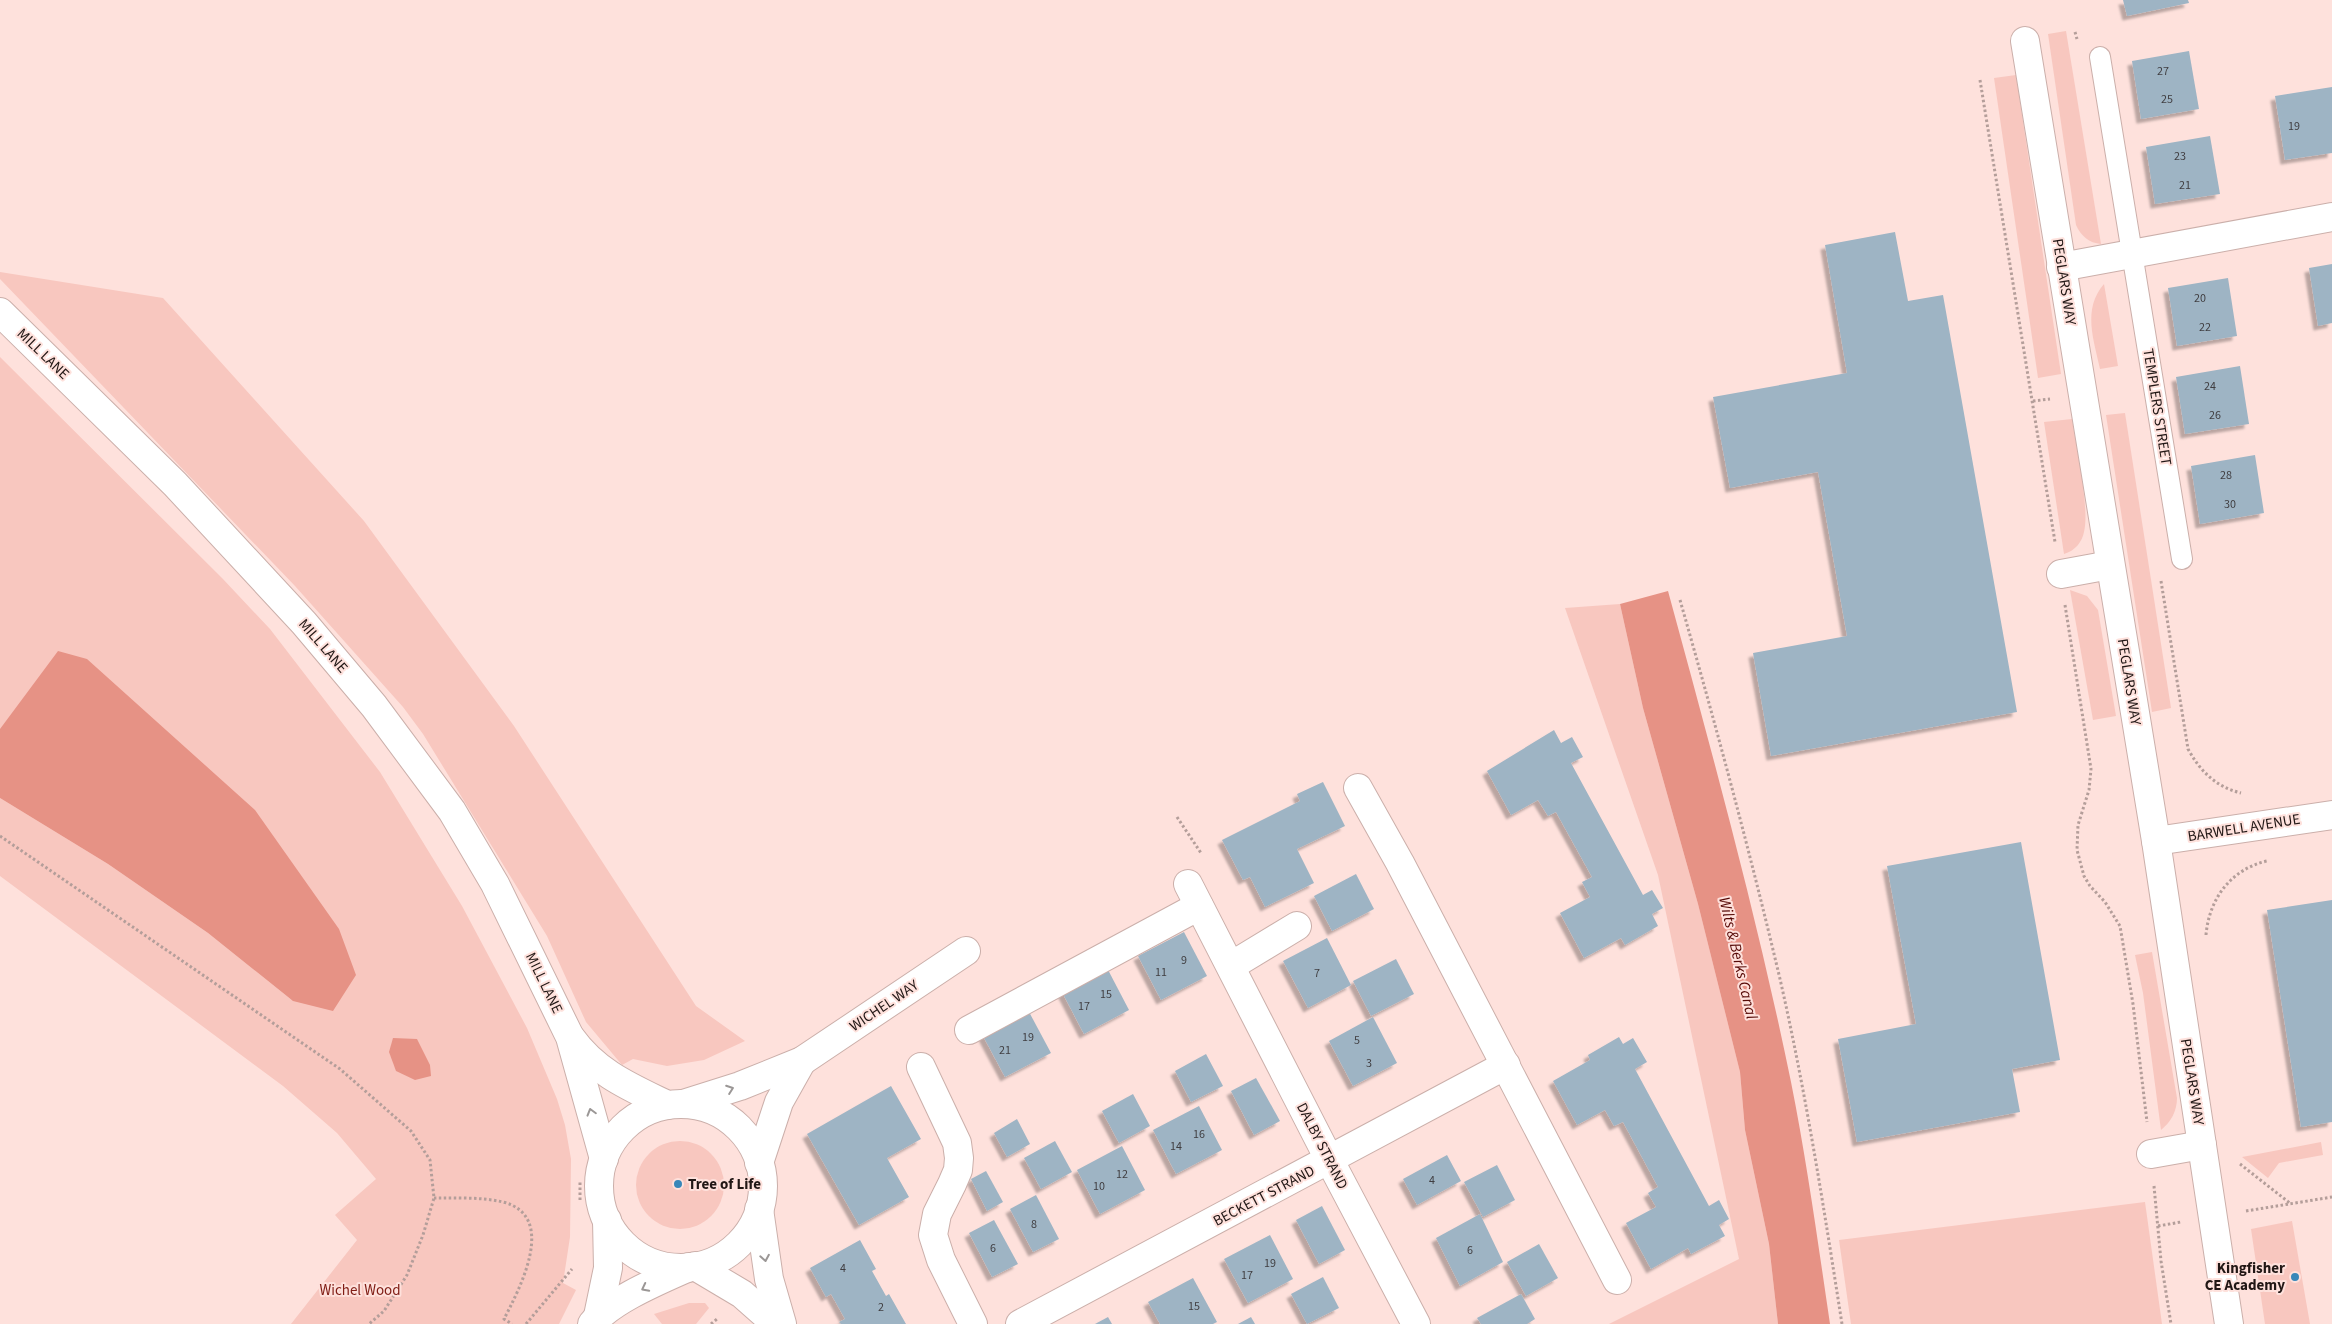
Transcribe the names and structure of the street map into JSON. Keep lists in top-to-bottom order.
{
  "streets": {
    "street": [
      "PEGLARS WAY",
      "MILL LANE",
      "BARWELL AVENUE",
      "WICHEL WAY",
      "DALBY STRAND",
      "BECKETT STRAND"
    ],
    "lane": ["TEMPLERS STREET"]
  },
  "crossings": [
    ["PEGLARS WAY", "BARWELL AVENUE"],
    ["MILL LANE", "WICHEL WAY"],
    ["DALBY STRAND", "BECKETT STRAND"]
  ],
  "water": ["Wilts & Berks Canal"],
  "parks": ["Wichel Wood"],
  "places": ["Tree of Life", "Kingfisher CE Academy"],
  "house_numbers": [
    "27",
    "25",
    "19",
    "23",
    "21",
    "20",
    "22",
    "24",
    "26",
    "28",
    "30",
    "9",
    "11",
    "7",
    "15",
    "17",
    "19",
    "5",
    "21",
    "3",
    "16",
    "14",
    "12",
    "4",
    "10",
    "8",
    "6",
    "6",
    "19",
    "4",
    "17",
    "15",
    "2"
  ]
}
